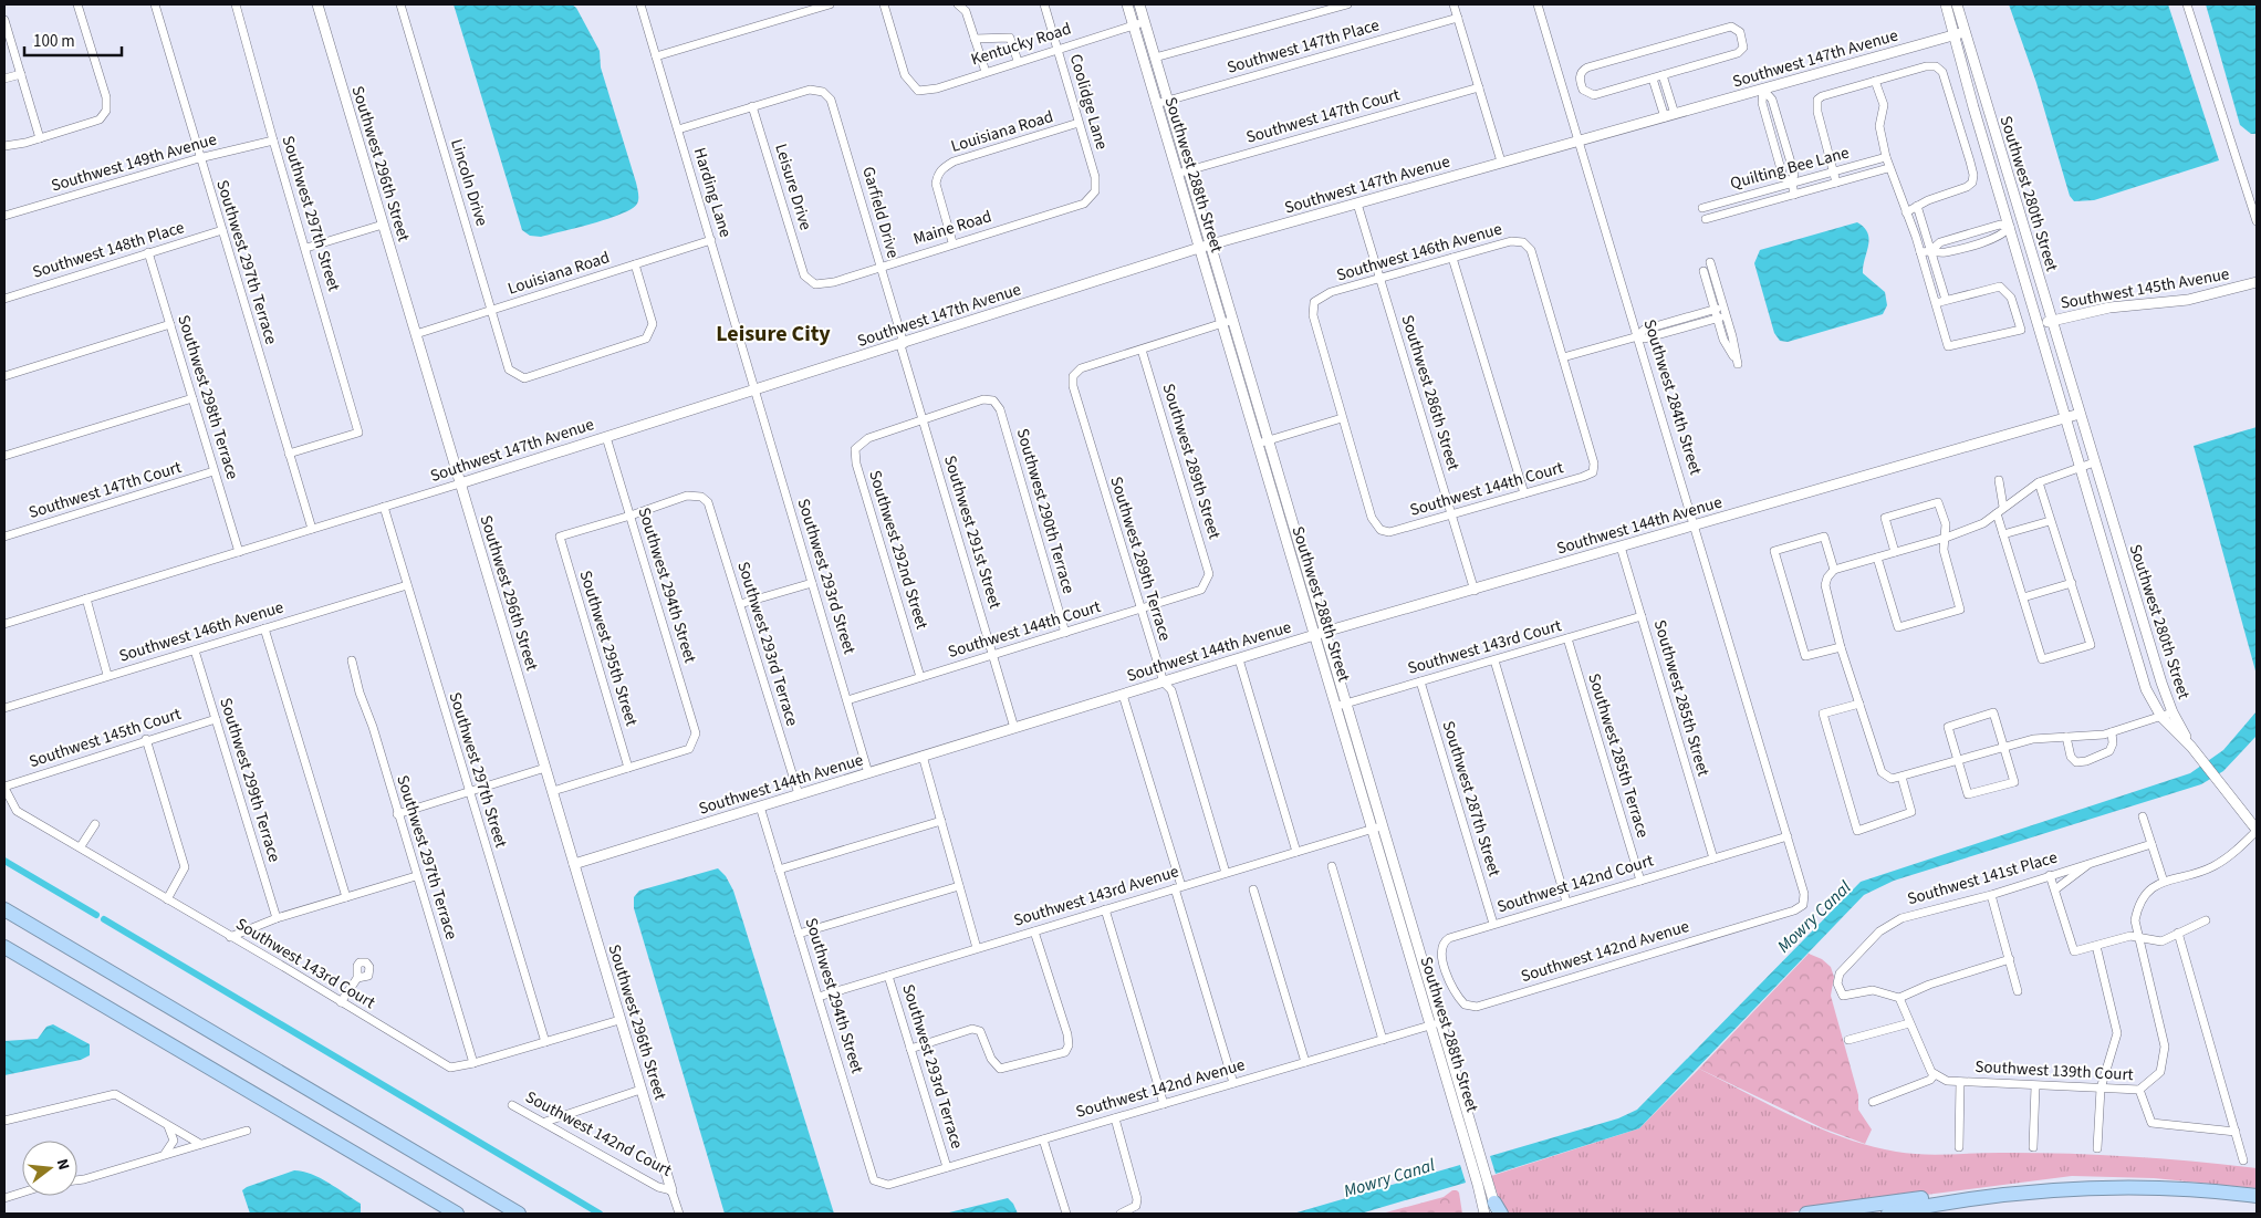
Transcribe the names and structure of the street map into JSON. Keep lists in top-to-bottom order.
{
  "streets": {
    "street": [
      "Kentucky Road",
      "Southwest 147th Place",
      "Southwest 147th Avenue",
      "Coolidge Lane",
      "Southwest 147th Court",
      "Louisiana Road",
      "Southwest 149th Avenue",
      "Southwest 296th Street",
      "Quilting Bee Lane",
      "Southwest 288th Street",
      "Lincoln Drive",
      "Leisure Drive",
      "Harding Lane",
      "Southwest 280th Street",
      "Garfield Drive",
      "Southwest 297th Street",
      "Maine Road",
      "Southwest 148th Place",
      "Southwest 146th Avenue",
      "Southwest 297th Terrace",
      "Southwest 145th Avenue",
      "Southwest 286th Street",
      "Southwest 298th Terrace",
      "Southwest 284th Street",
      "Southwest 289th Street",
      "Southwest 144th Court",
      "Southwest 290th Terrace",
      "Southwest 144th Avenue",
      "Southwest 291st Street",
      "Southwest 292nd Street",
      "Southwest 289th Terrace",
      "Southwest 293rd Street",
      "Southwest 294th Street",
      "Southwest 293rd Terrace",
      "Southwest 143rd Court",
      "Southwest 295th Street",
      "Southwest 285th Street",
      "Southwest 145th Court",
      "Southwest 285th Terrace",
      "Southwest 299th Terrace",
      "Southwest 287th Street",
      "Southwest 141st Place",
      "Southwest 142nd Court",
      "Southwest 143rd Avenue",
      "Southwest 142nd Avenue",
      "Southwest 139th Court"
    ]
  },
  "crossings": [
    ["Kentucky Road", "Coolidge Lane"],
    ["Kentucky Road", "Southwest 288th Street"],
    ["Southwest 147th Place", "Southwest 288th Street"],
    ["Southwest 147th Avenue", "Southwest 296th Street"],
    ["Southwest 147th Avenue", "Southwest 288th Street"],
    ["Southwest 147th Avenue", "Harding Lane"],
    ["Southwest 147th Avenue", "Southwest 280th Street"],
    ["Southwest 147th Avenue", "Garfield Drive"],
    ["Southwest 147th Avenue", "Southwest 297th Street"],
    ["Southwest 147th Avenue", "Southwest 297th Terrace"],
    ["Southwest 147th Avenue", "Southwest 286th Street"],
    ["Southwest 147th Avenue", "Southwest 298th Terrace"],
    ["Southwest 147th Avenue", "Southwest 284th Street"],
    ["Southwest 147th Avenue", "Southwest 291st Street"],
    ["Southwest 147th Avenue", "Southwest 293rd Street"],
    ["Southwest 147th Avenue", "Southwest 294th Street"],
    ["Coolidge Lane", "Louisiana Road"],
    ["Coolidge Lane", "Maine Road"],
    ["Southwest 147th Court", "Southwest 288th Street"],
    ["Southwest 147th Court", "Southwest 298th Terrace"],
    ["Louisiana Road", "Southwest 296th Street"],
    ["Louisiana Road", "Lincoln Drive"],
    ["Louisiana Road", "Harding Lane"],
    ["Louisiana Road", "Maine Road"],
    ["Southwest 149th Avenue", "Southwest 297th Street"],
    ["Southwest 149th Avenue", "Southwest 297th Terrace"],
    ["Southwest 296th Street", "Southwest 144th Avenue"],
    ["Southwest 296th Street", "Southwest 143rd Court"],
    ["Southwest 296th Street", "Southwest 142nd Court"],
    ["Southwest 288th Street", "Southwest 144th Avenue"],
    ["Southwest 288th Street", "Southwest 143rd Court"],
    ["Southwest 288th Street", "Southwest 143rd Avenue"],
    ["Southwest 288th Street", "Southwest 142nd Avenue"],
    ["Leisure Drive", "Garfield Drive"],
    ["Leisure Drive", "Maine Road"],
    ["Harding Lane", "Southwest 293rd Street"],
    ["Southwest 280th Street", "Southwest 145th Avenue"],
    ["Southwest 280th Street", "Southwest 144th Avenue"],
    ["Garfield Drive", "Maine Road"],
    ["Garfield Drive", "Southwest 291st Street"],
    ["Southwest 297th Street", "Southwest 146th Avenue"],
    ["Southwest 297th Street", "Southwest 297th Terrace"],
    ["Southwest 297th Street", "Southwest 143rd Court"],
    ["Southwest 148th Place", "Southwest 297th Terrace"],
    ["Southwest 148th Place", "Southwest 298th Terrace"],
    ["Southwest 146th Avenue", "Southwest 286th Street"],
    ["Southwest 146th Avenue", "Southwest 144th Court"],
    ["Southwest 146th Avenue", "Southwest 299th Terrace"],
    ["Southwest 297th Terrace", "Southwest 143rd Court"],
    ["Southwest 286th Street", "Southwest 144th Court"],
    ["Southwest 286th Street", "Southwest 144th Avenue"],
    ["Southwest 284th Street", "Southwest 144th Avenue"],
    ["Southwest 284th Street", "Southwest 142nd Court"],
    ["Southwest 284th Street", "Southwest 142nd Avenue"],
    ["Southwest 289th Street", "Southwest 144th Court"],
    ["Southwest 289th Street", "Southwest 289th Terrace"],
    ["Southwest 144th Court", "Southwest 290th Terrace"],
    ["Southwest 144th Court", "Southwest 291st Street"],
    ["Southwest 144th Court", "Southwest 292nd Street"],
    ["Southwest 144th Court", "Southwest 289th Terrace"],
    ["Southwest 144th Court", "Southwest 293rd Street"],
    ["Southwest 290th Terrace", "Southwest 291st Street"],
    ["Southwest 290th Terrace", "Southwest 292nd Street"],
    ["Southwest 144th Avenue", "Southwest 291st Street"],
    ["Southwest 144th Avenue", "Southwest 289th Terrace"],
    ["Southwest 144th Avenue", "Southwest 293rd Street"],
    ["Southwest 144th Avenue", "Southwest 294th Street"],
    ["Southwest 144th Avenue", "Southwest 293rd Terrace"],
    ["Southwest 144th Avenue", "Southwest 285th Street"],
    ["Southwest 291st Street", "Southwest 292nd Street"],
    ["Southwest 289th Terrace", "Southwest 143rd Avenue"],
    ["Southwest 294th Street", "Southwest 293rd Terrace"],
    ["Southwest 294th Street", "Southwest 295th Street"],
    ["Southwest 294th Street", "Southwest 143rd Avenue"],
    ["Southwest 294th Street", "Southwest 142nd Avenue"],
    ["Southwest 293rd Terrace", "Southwest 295th Street"],
    ["Southwest 293rd Terrace", "Southwest 143rd Avenue"],
    ["Southwest 293rd Terrace", "Southwest 142nd Avenue"],
    ["Southwest 143rd Court", "Southwest 285th Street"],
    ["Southwest 143rd Court", "Southwest 145th Court"],
    ["Southwest 143rd Court", "Southwest 285th Terrace"],
    ["Southwest 143rd Court", "Southwest 287th Street"],
    ["Southwest 285th Street", "Southwest 142nd Court"],
    ["Southwest 145th Court", "Southwest 299th Terrace"],
    ["Southwest 285th Terrace", "Southwest 142nd Court"],
    ["Southwest 287th Street", "Southwest 142nd Court"],
    ["Southwest 142nd Court", "Southwest 142nd Avenue"]
  ],
  "districts": ["Leisure City"],
  "water": ["Mowry Canal"],
  "scale_bar": "100 m",
  "north": "right"
}
